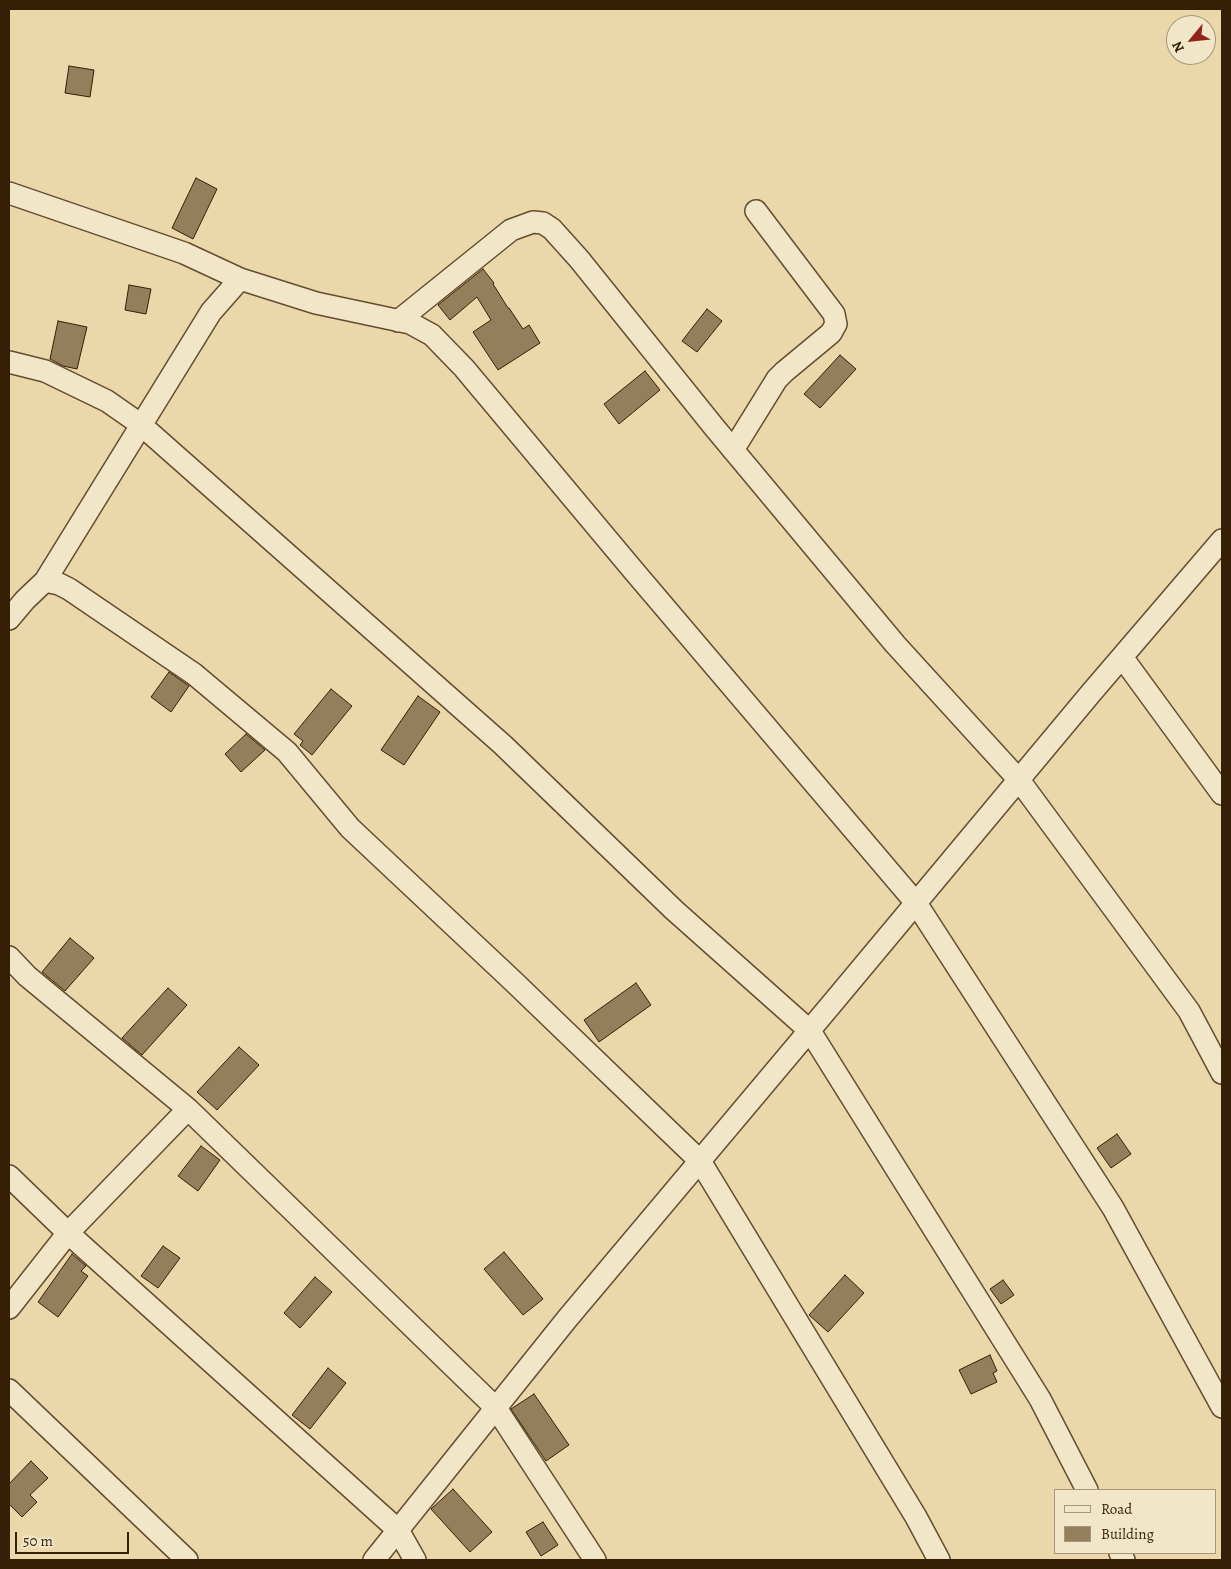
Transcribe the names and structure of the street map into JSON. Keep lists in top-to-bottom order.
{
  "legend": ["Road", "Building"],
  "scale_bar": "50 m",
  "north": "bottom left"
}
